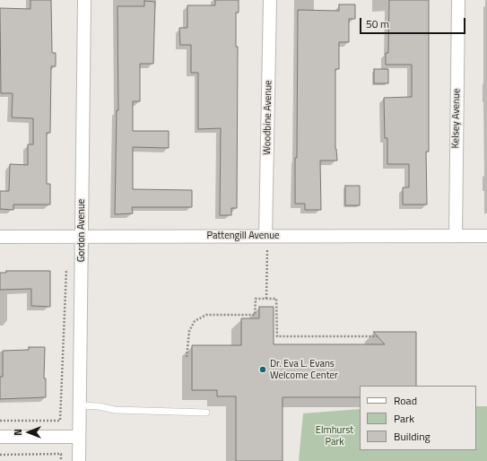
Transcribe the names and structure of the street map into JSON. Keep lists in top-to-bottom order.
{
  "streets": {
    "street": [
      "Woodbine Avenue",
      "Kelsey Avenue",
      "Gordon Avenue",
      "Pattengill Avenue"
    ]
  },
  "crossings": [
    ["Woodbine Avenue", "Pattengill Avenue"],
    ["Kelsey Avenue", "Pattengill Avenue"],
    ["Gordon Avenue", "Pattengill Avenue"]
  ],
  "parks": ["Elmhurst Park"],
  "places": ["Dr. Eva L. Evans Welcome Center"],
  "legend": ["Road", "Park", "Building"],
  "scale_bar": "50 m",
  "north": "left"
}
